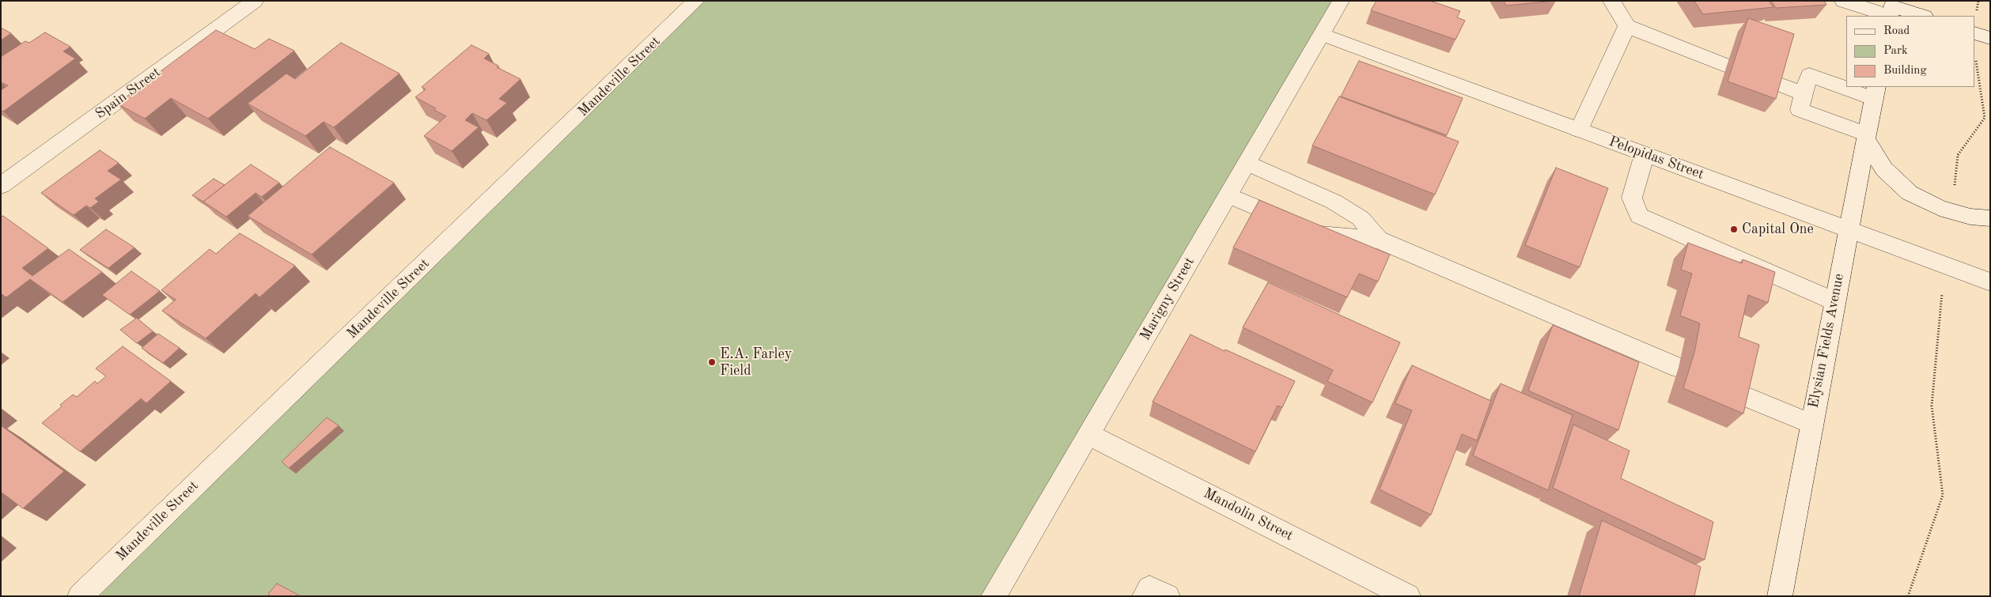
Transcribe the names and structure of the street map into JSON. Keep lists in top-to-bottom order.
{
  "streets": {
    "street": [
      "Mandeville Street",
      "Spain Street",
      "Pelopidas Street",
      "Marigny Street",
      "Elysian Fields Avenue",
      "Mandolin Street"
    ]
  },
  "crossings": [
    ["Pelopidas Street", "Marigny Street"],
    ["Pelopidas Street", "Elysian Fields Avenue"],
    ["Marigny Street", "Mandolin Street"]
  ],
  "places": ["Capital One", "E.A. Farley Field"],
  "legend": ["Road", "Park", "Building"]
}
